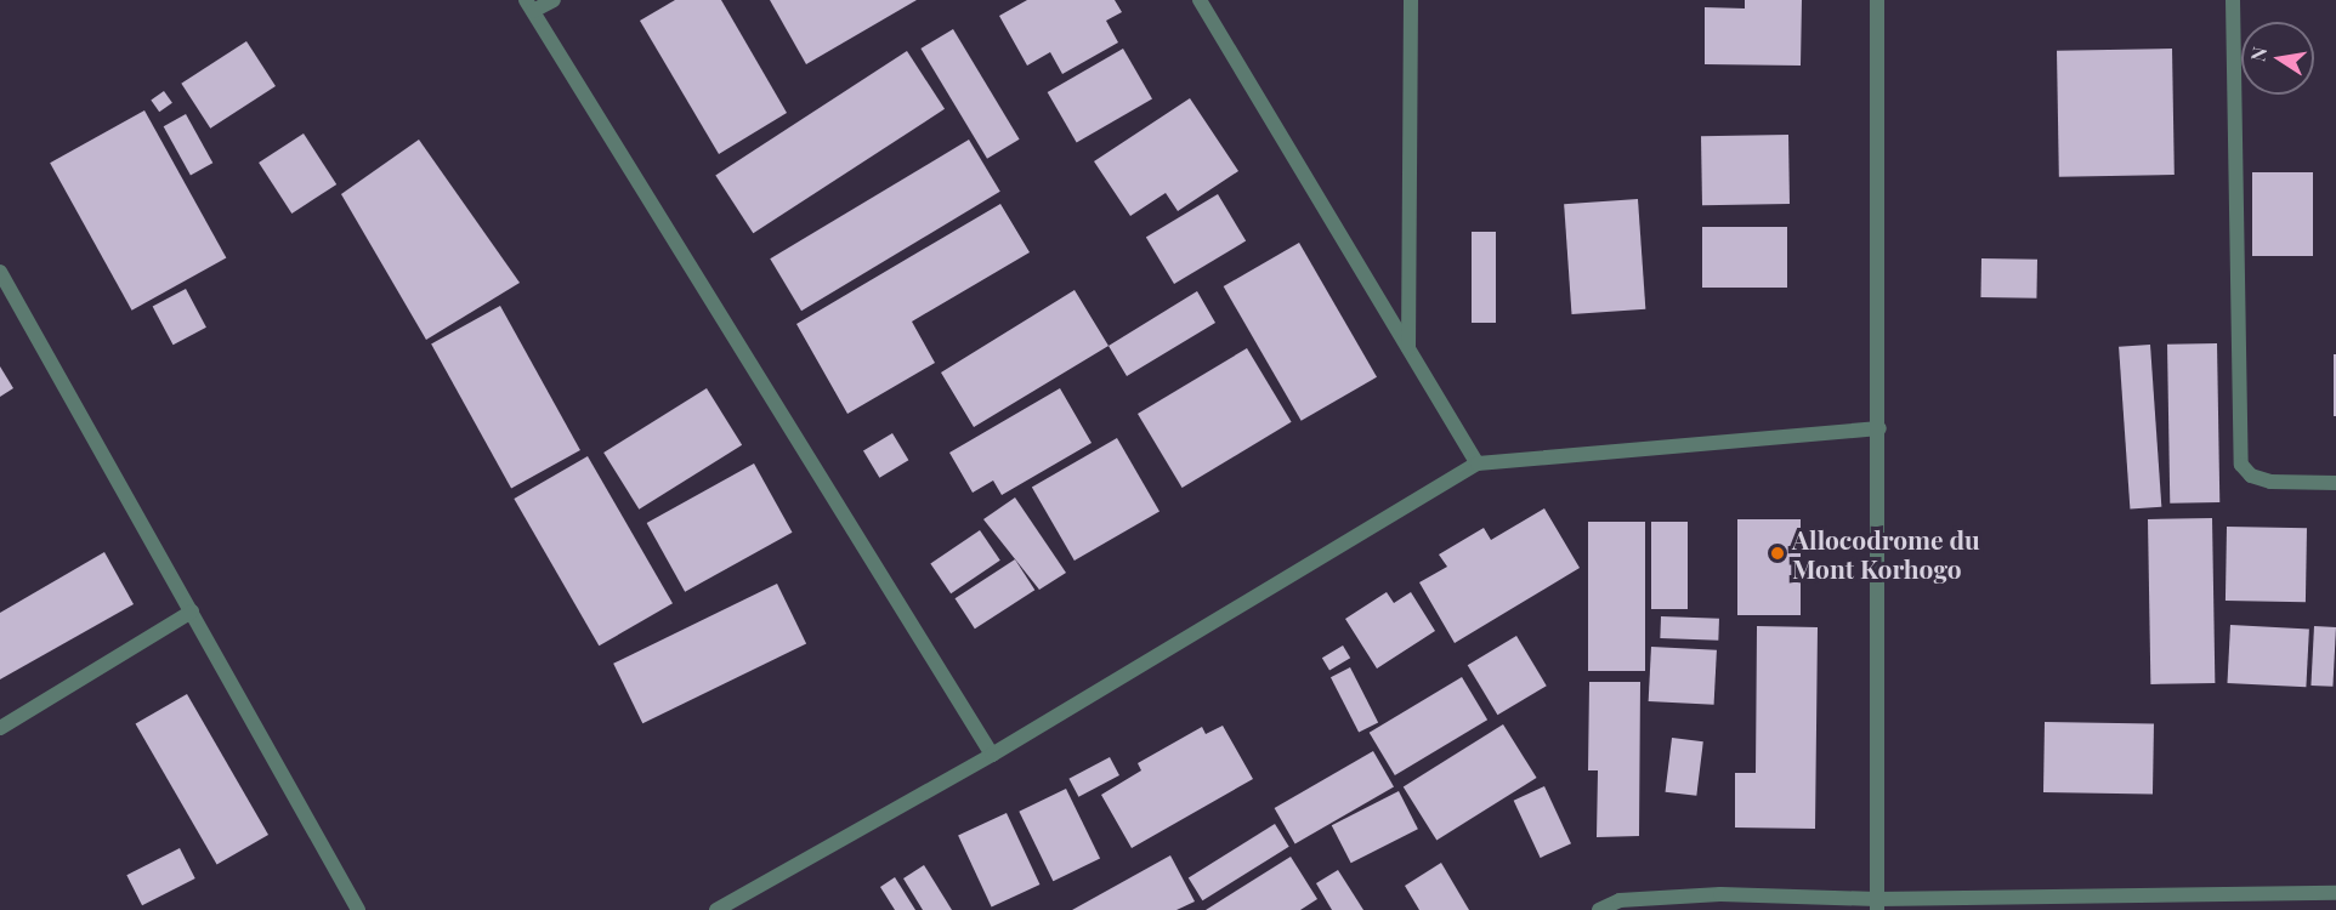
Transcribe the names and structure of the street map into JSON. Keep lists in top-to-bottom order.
{
  "places": ["Allocodrome du Mont Korhogo"],
  "north": "left"
}
